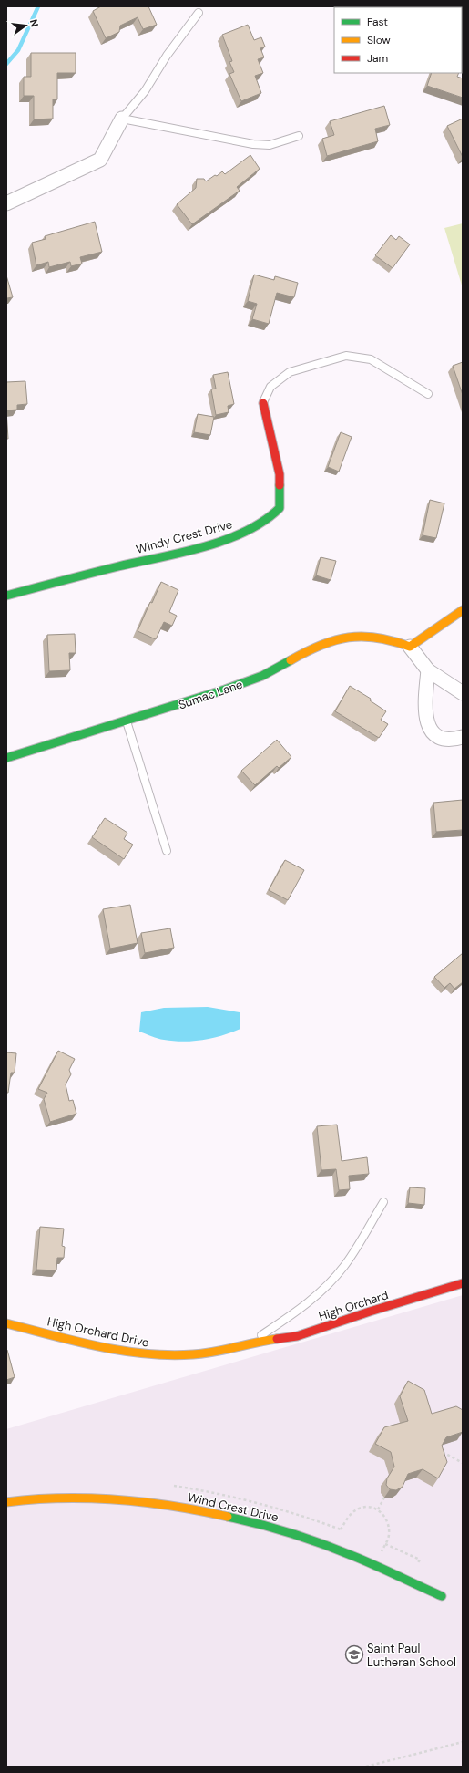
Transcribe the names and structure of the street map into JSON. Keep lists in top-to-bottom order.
{
  "streets": {
    "street": [
      "Windy Crest Drive",
      "Sumac Lane",
      "High Orchard",
      "High Orchard Drive",
      "Wind Crest Drive"
    ]
  },
  "crossings": [
    ["High Orchard", "High Orchard Drive"]
  ],
  "places": {
    "school or university": ["Saint Paul Lutheran School"]
  },
  "legend": ["Fast", "Slow", "Jam"],
  "north": "right"
}
